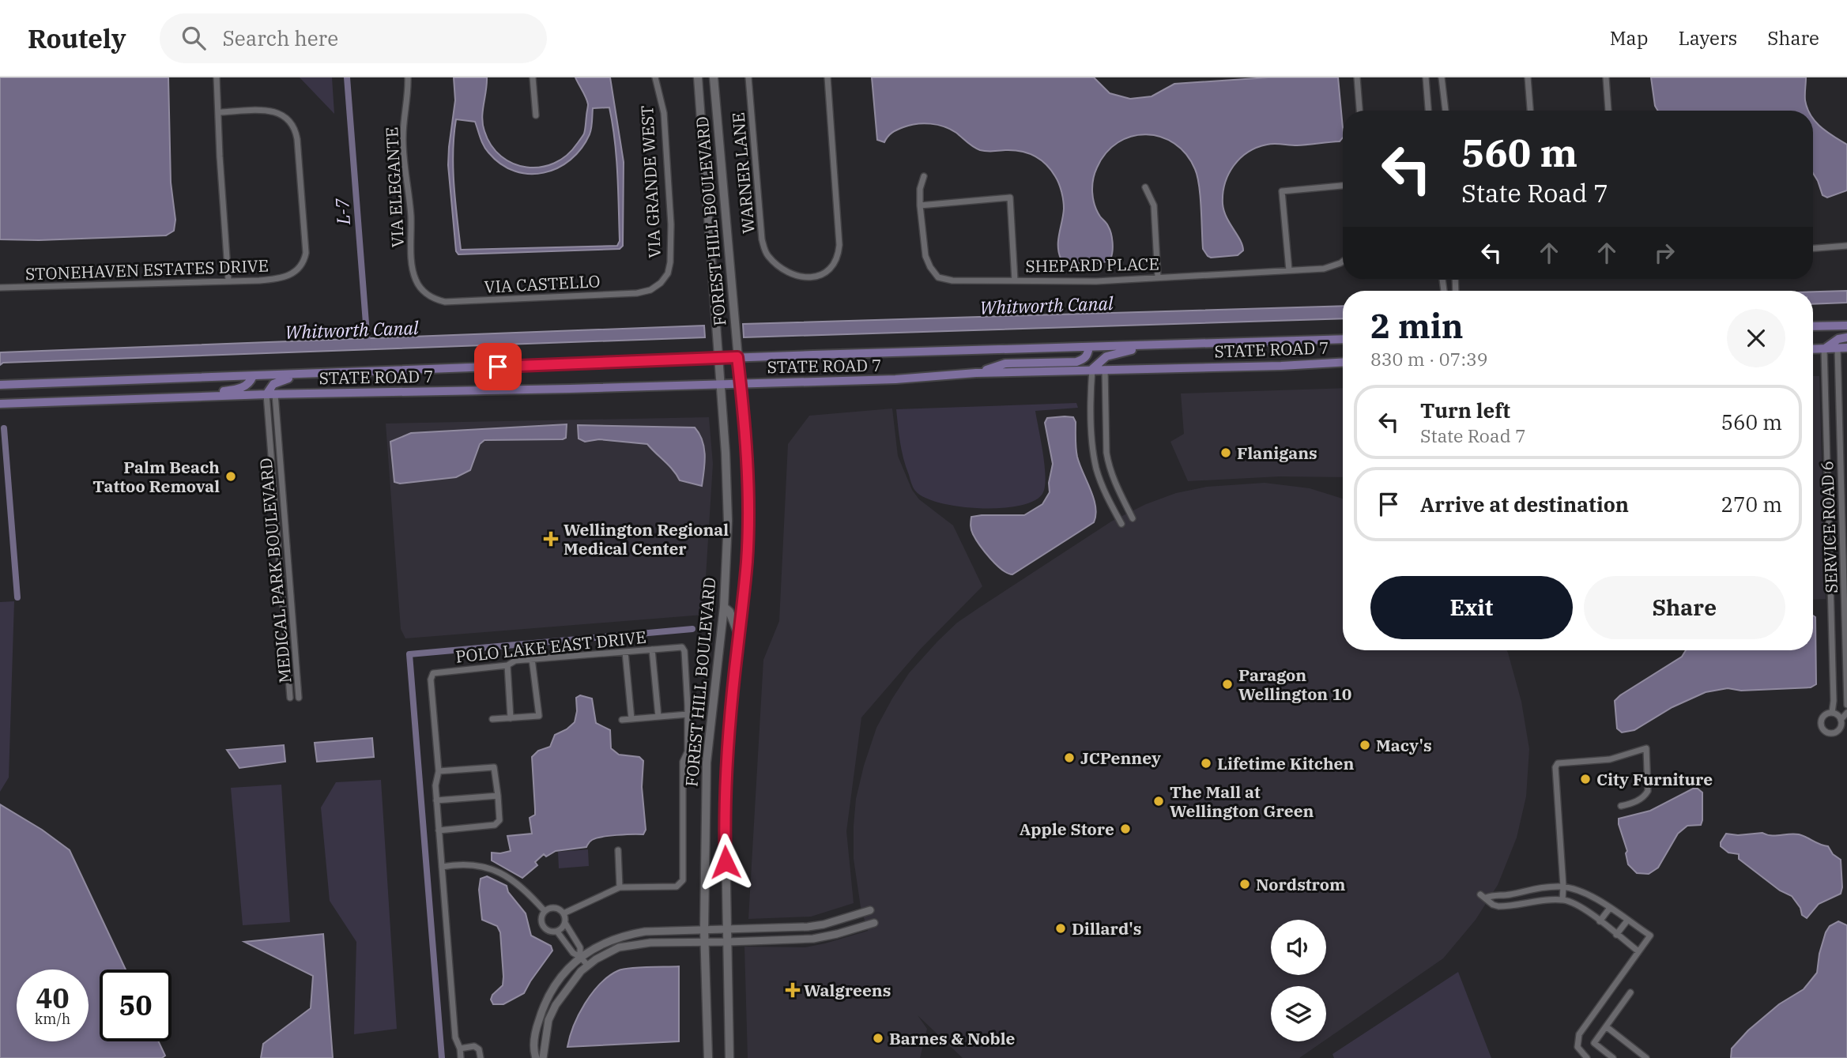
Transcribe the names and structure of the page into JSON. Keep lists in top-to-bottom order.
{
  "streets": {
    "main road": ["FOREST HILL BOULEVARD", "STATE ROAD 7"],
    "street": [
      "WARNER LANE",
      "VIA GRANDE WEST",
      "VIA ELEGANTE",
      "SHEPARD PLACE",
      "STONEHAVEN ESTATES DRIVE",
      "VIA CASTELLO",
      "SERVICE ROAD 6",
      "MEDICAL PARK BOULEVARD",
      "POLO LAKE EAST DRIVE"
    ]
  },
  "crossings": [
    ["VIA GRANDE WEST", "VIA CASTELLO"],
    ["VIA ELEGANTE", "VIA CASTELLO"],
    ["FOREST HILL BOULEVARD", "STATE ROAD 7"],
    ["STATE ROAD 7", "MEDICAL PARK BOULEVARD"]
  ],
  "water": ["L-7", "Whitworth Canal"],
  "places": {
    "other": [
      "Flanigans",
      "Palm Beach Tattoo Removal",
      "Paragon Wellington 10",
      "Macy's",
      "JCPenney",
      "Lifetime Kitchen",
      "City Furniture",
      "The Mall at Wellington Green",
      "Apple Store",
      "Nordstrom",
      "Dillard's",
      "Barnes & Noble"
    ],
    "health": ["Wellington Regional Medical Center", "Walgreens"]
  },
  "page": {
    "header": "Routely",
    "search": "Search here",
    "nav": ["Map", "Layers", "Share"],
    "turn": ["560 m", "State Road 7"],
    "heading": ["2 min", "830 m · 07:39"],
    "list": [
      {
        "name": "Turn left",
        "note": "State Road 7",
        "value": "560 m"
      },
      {
        "name": "Arrive at destination",
        "value": "270 m"
      }
    ],
    "buttons": ["Exit", "Share"],
    "speed": "40 km/h",
    "limit": "50"
  }
}
